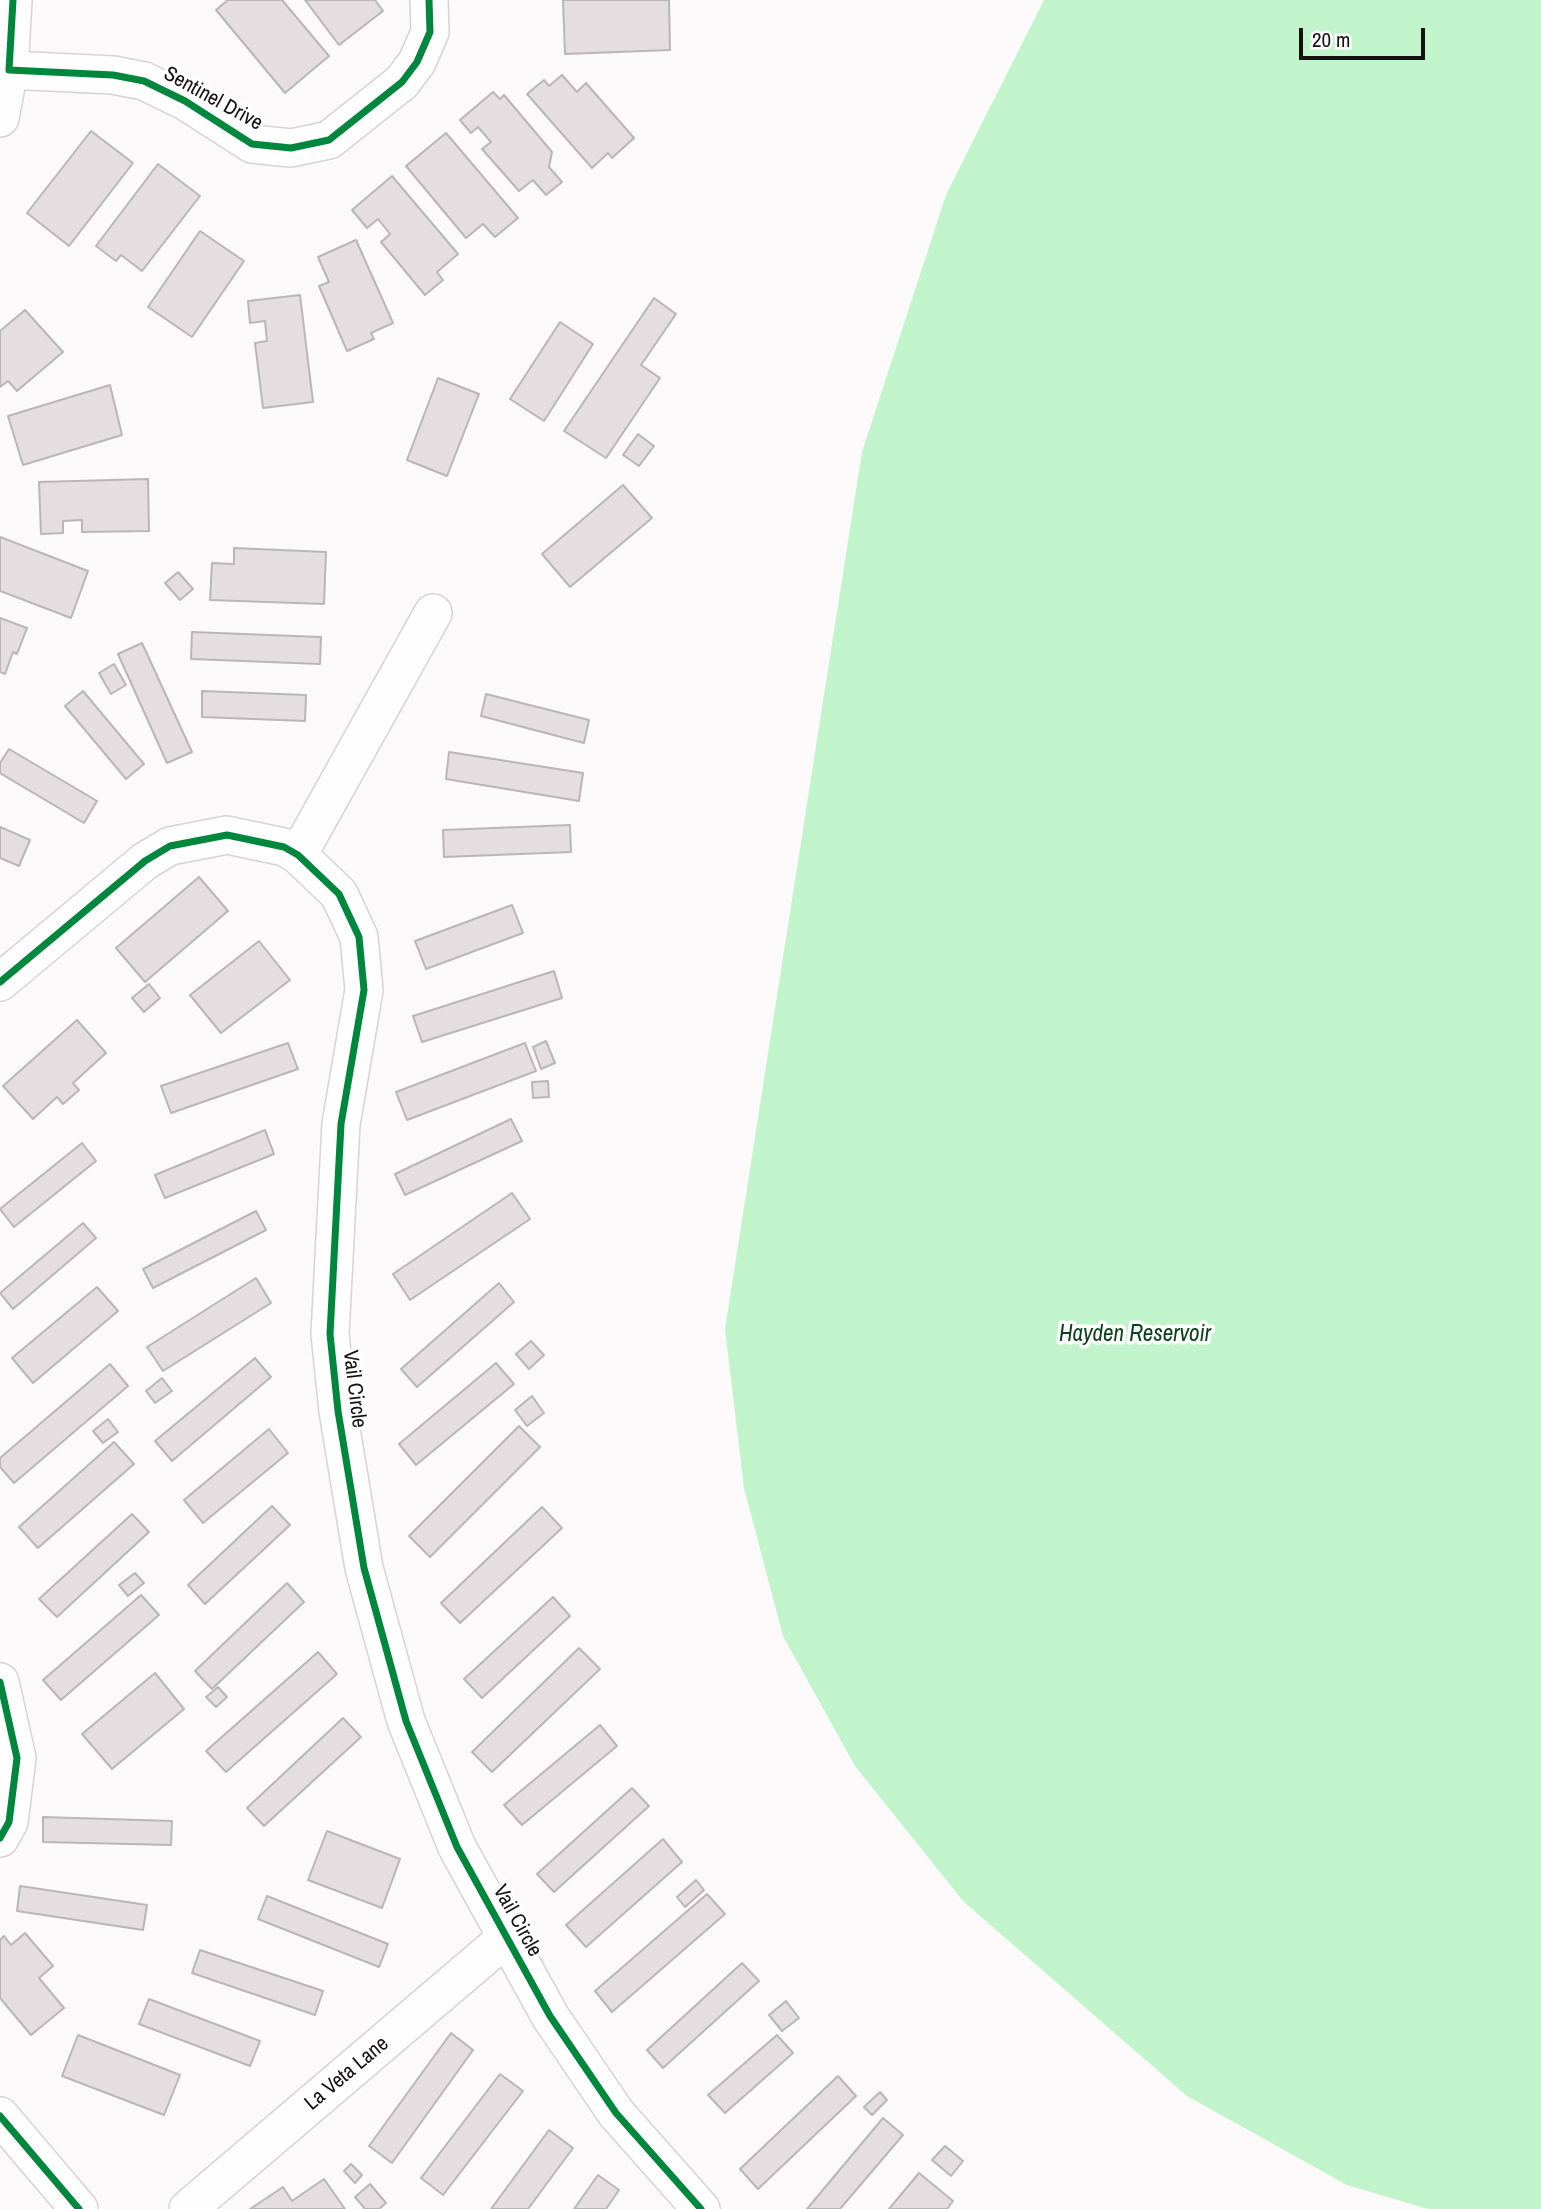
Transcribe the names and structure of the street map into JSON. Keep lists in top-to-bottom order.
{
  "streets": {
    "street": ["Sentinel Drive", "Vail Circle", "La Veta Lane"]
  },
  "crossings": [
    ["Vail Circle", "La Veta Lane"]
  ],
  "water": ["Hayden Reservoir"],
  "scale_bar": "20 m"
}
